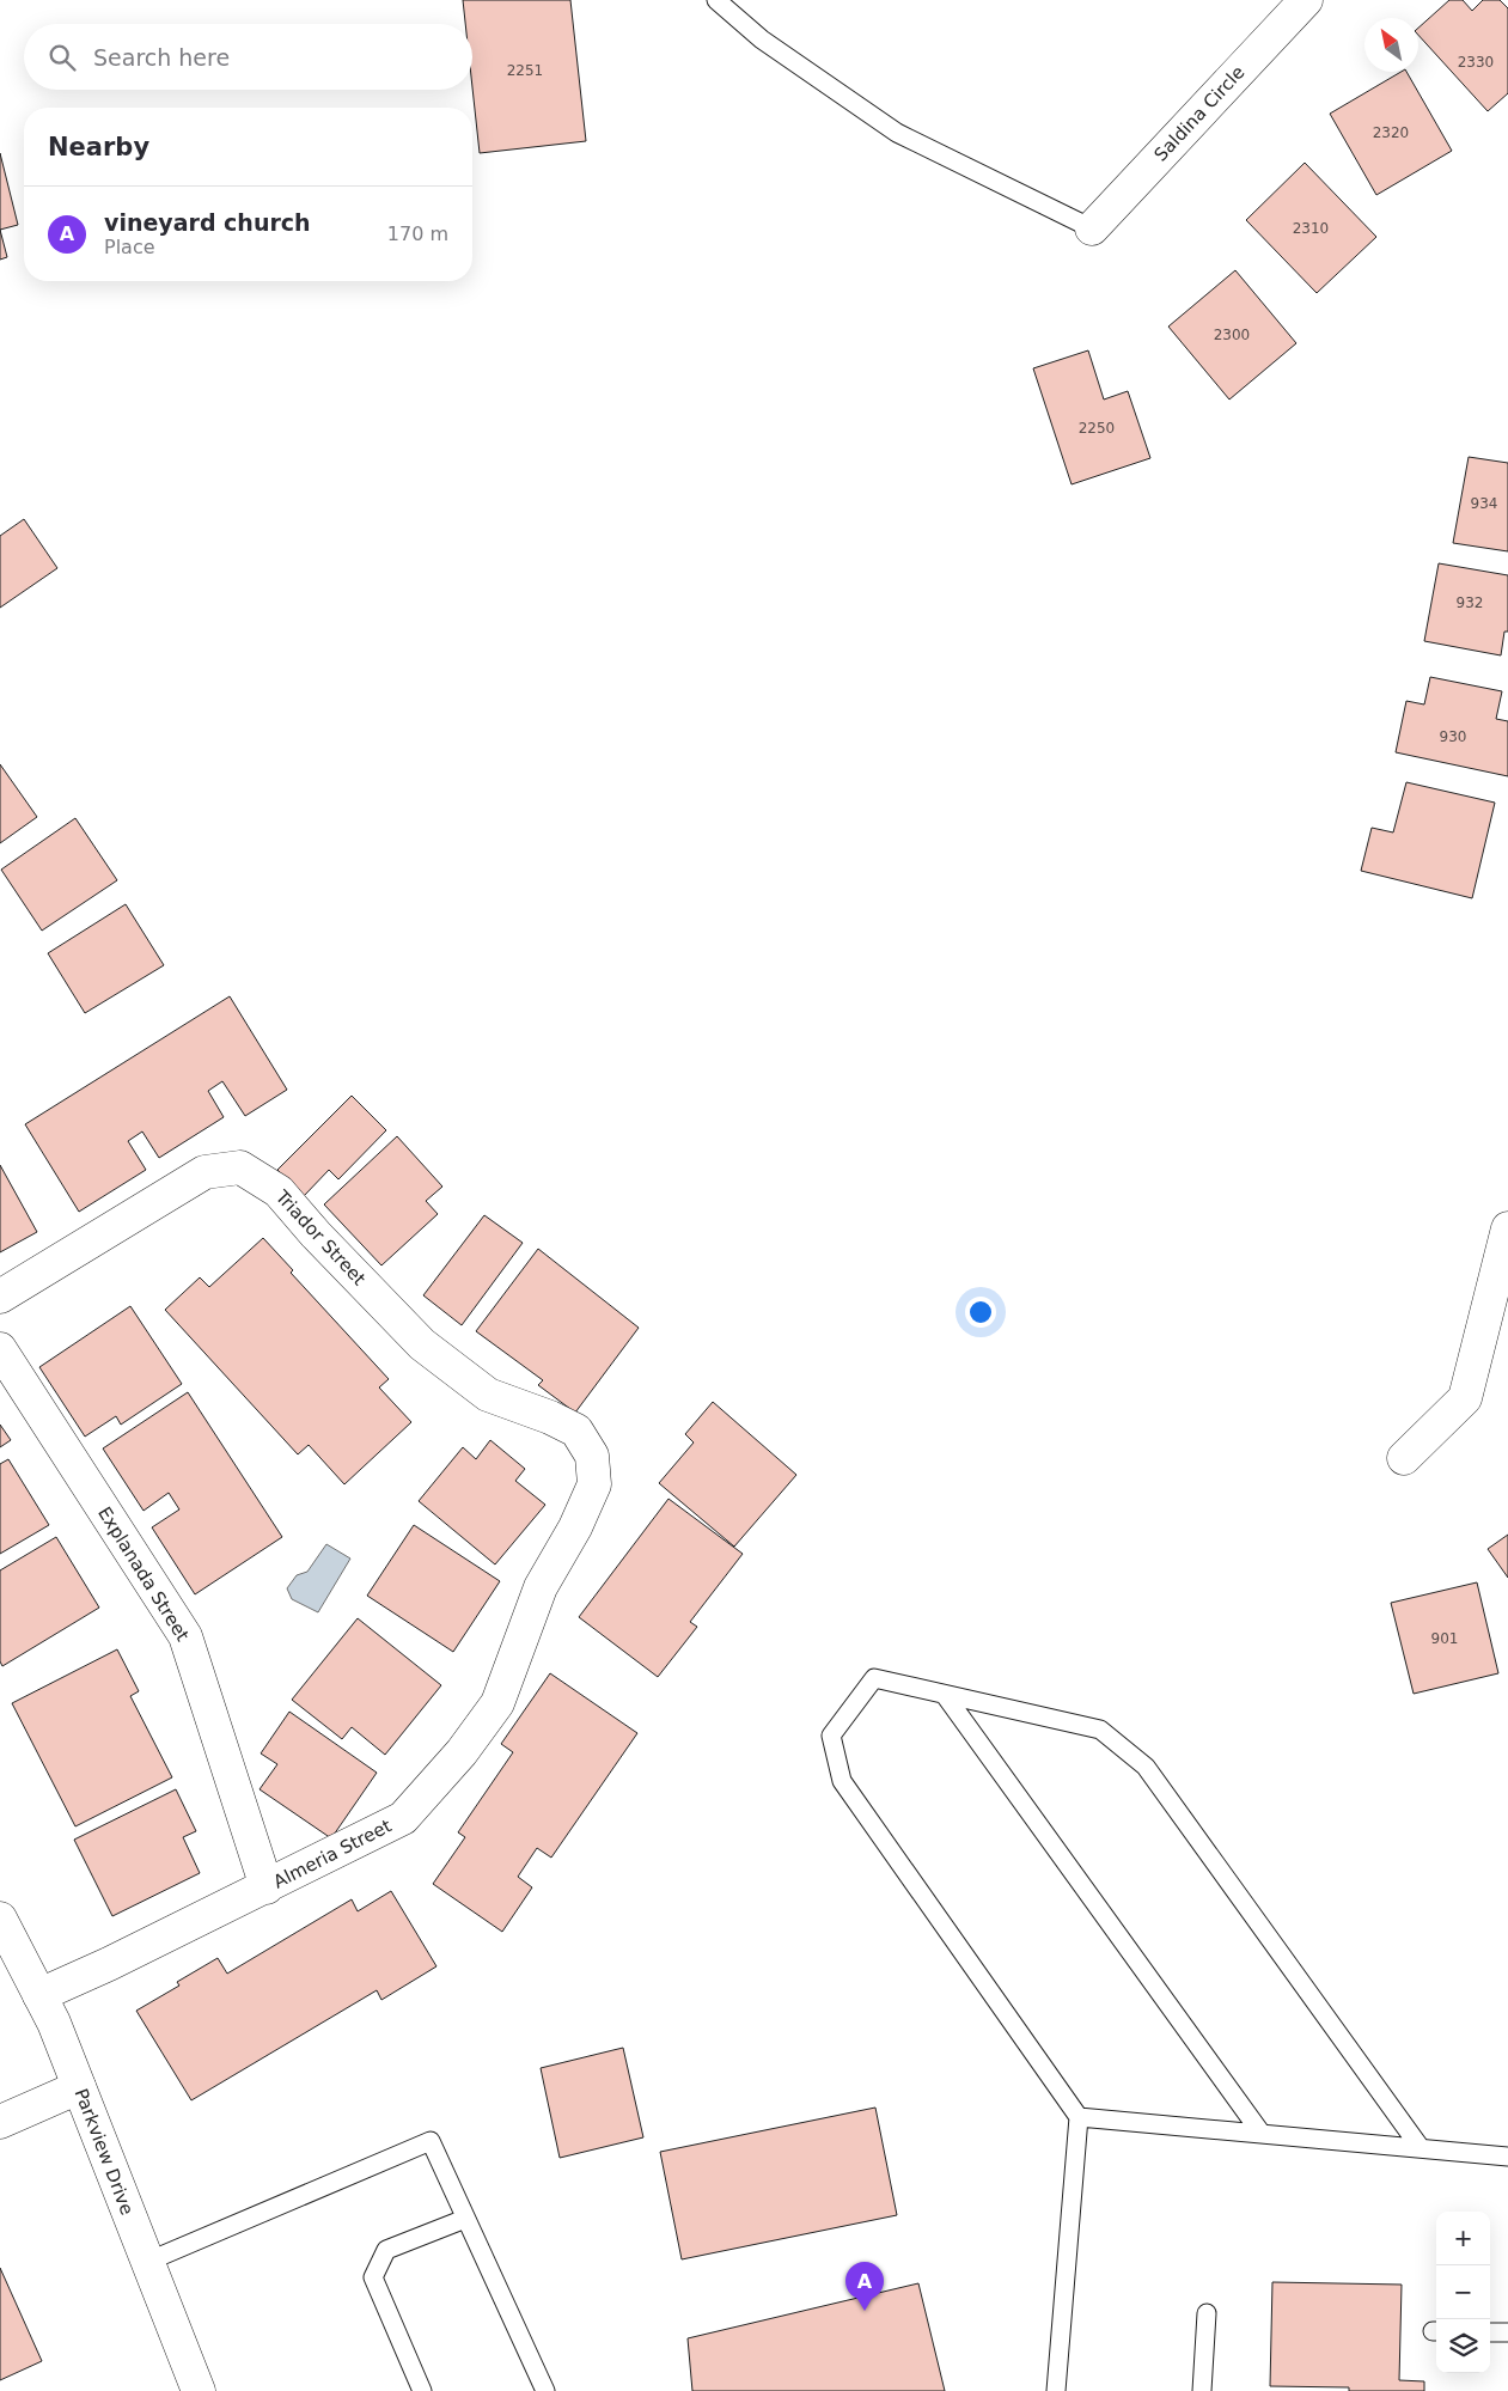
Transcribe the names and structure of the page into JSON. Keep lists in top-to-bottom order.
{
  "streets": {
    "street": [
      "Saldina Circle",
      "Triador Street",
      "Explanada Street",
      "Almeria Street",
      "Parkview Drive"
    ]
  },
  "crossings": [
    ["Triador Street", "Almeria Street"],
    ["Explanada Street", "Almeria Street"],
    ["Almeria Street", "Parkview Drive"]
  ],
  "house_numbers": [
    "2330",
    "2251",
    "2320",
    "2310",
    "2300",
    "2250",
    "934",
    "932",
    "930",
    "901"
  ],
  "north": "top left",
  "page": {
    "search": "Search here",
    "heading": "Nearby",
    "list": [
      {
        "mark": "A",
        "name": "vineyard church",
        "note": "Place",
        "value": "170 m"
      }
    ],
    "map_buttons": ["+", "−"],
    "pins": "A"
  }
}
